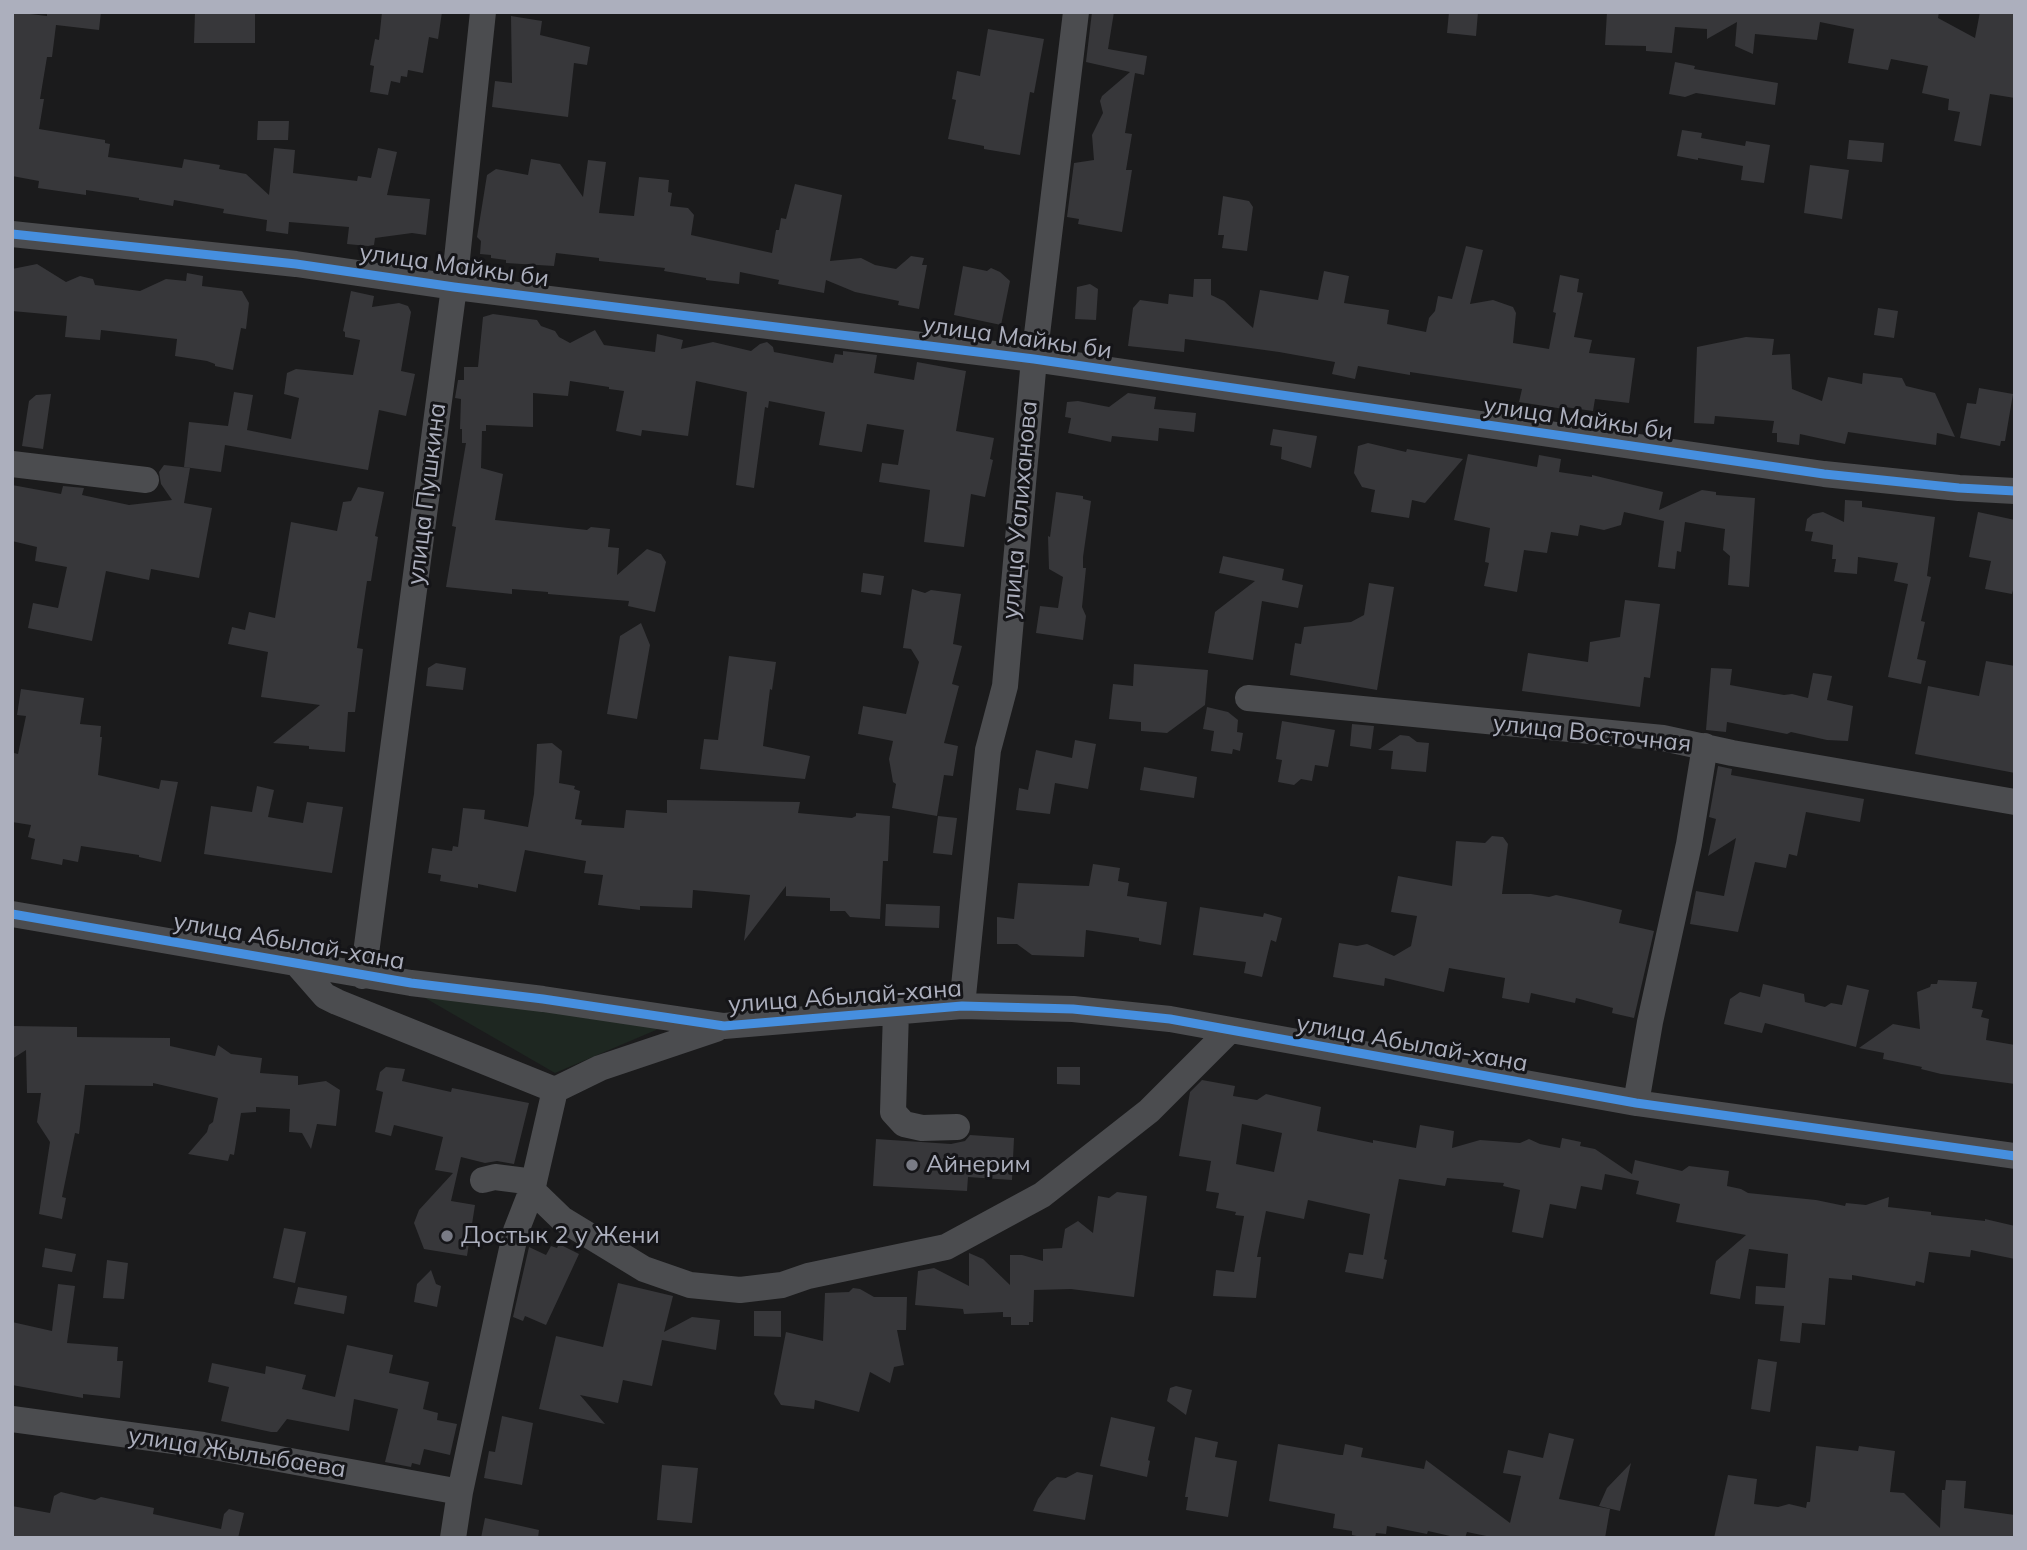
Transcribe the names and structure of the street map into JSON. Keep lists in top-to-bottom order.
{
  "streets": {
    "street": [
      "улица Майкы би",
      "улица Пушкина",
      "улица Уалиханова",
      "улица Восточная",
      "улица Абылай-хана",
      "улица Жылыбаева"
    ]
  },
  "crossings": [
    ["улица Майкы би", "улица Пушкина"],
    ["улица Майкы би", "улица Уалиханова"],
    ["улица Пушкина", "улица Абылай-хана"],
    ["улица Уалиханова", "улица Абылай-хана"]
  ],
  "places": ["Айнерим", "Достык 2 у Жени"]
}
